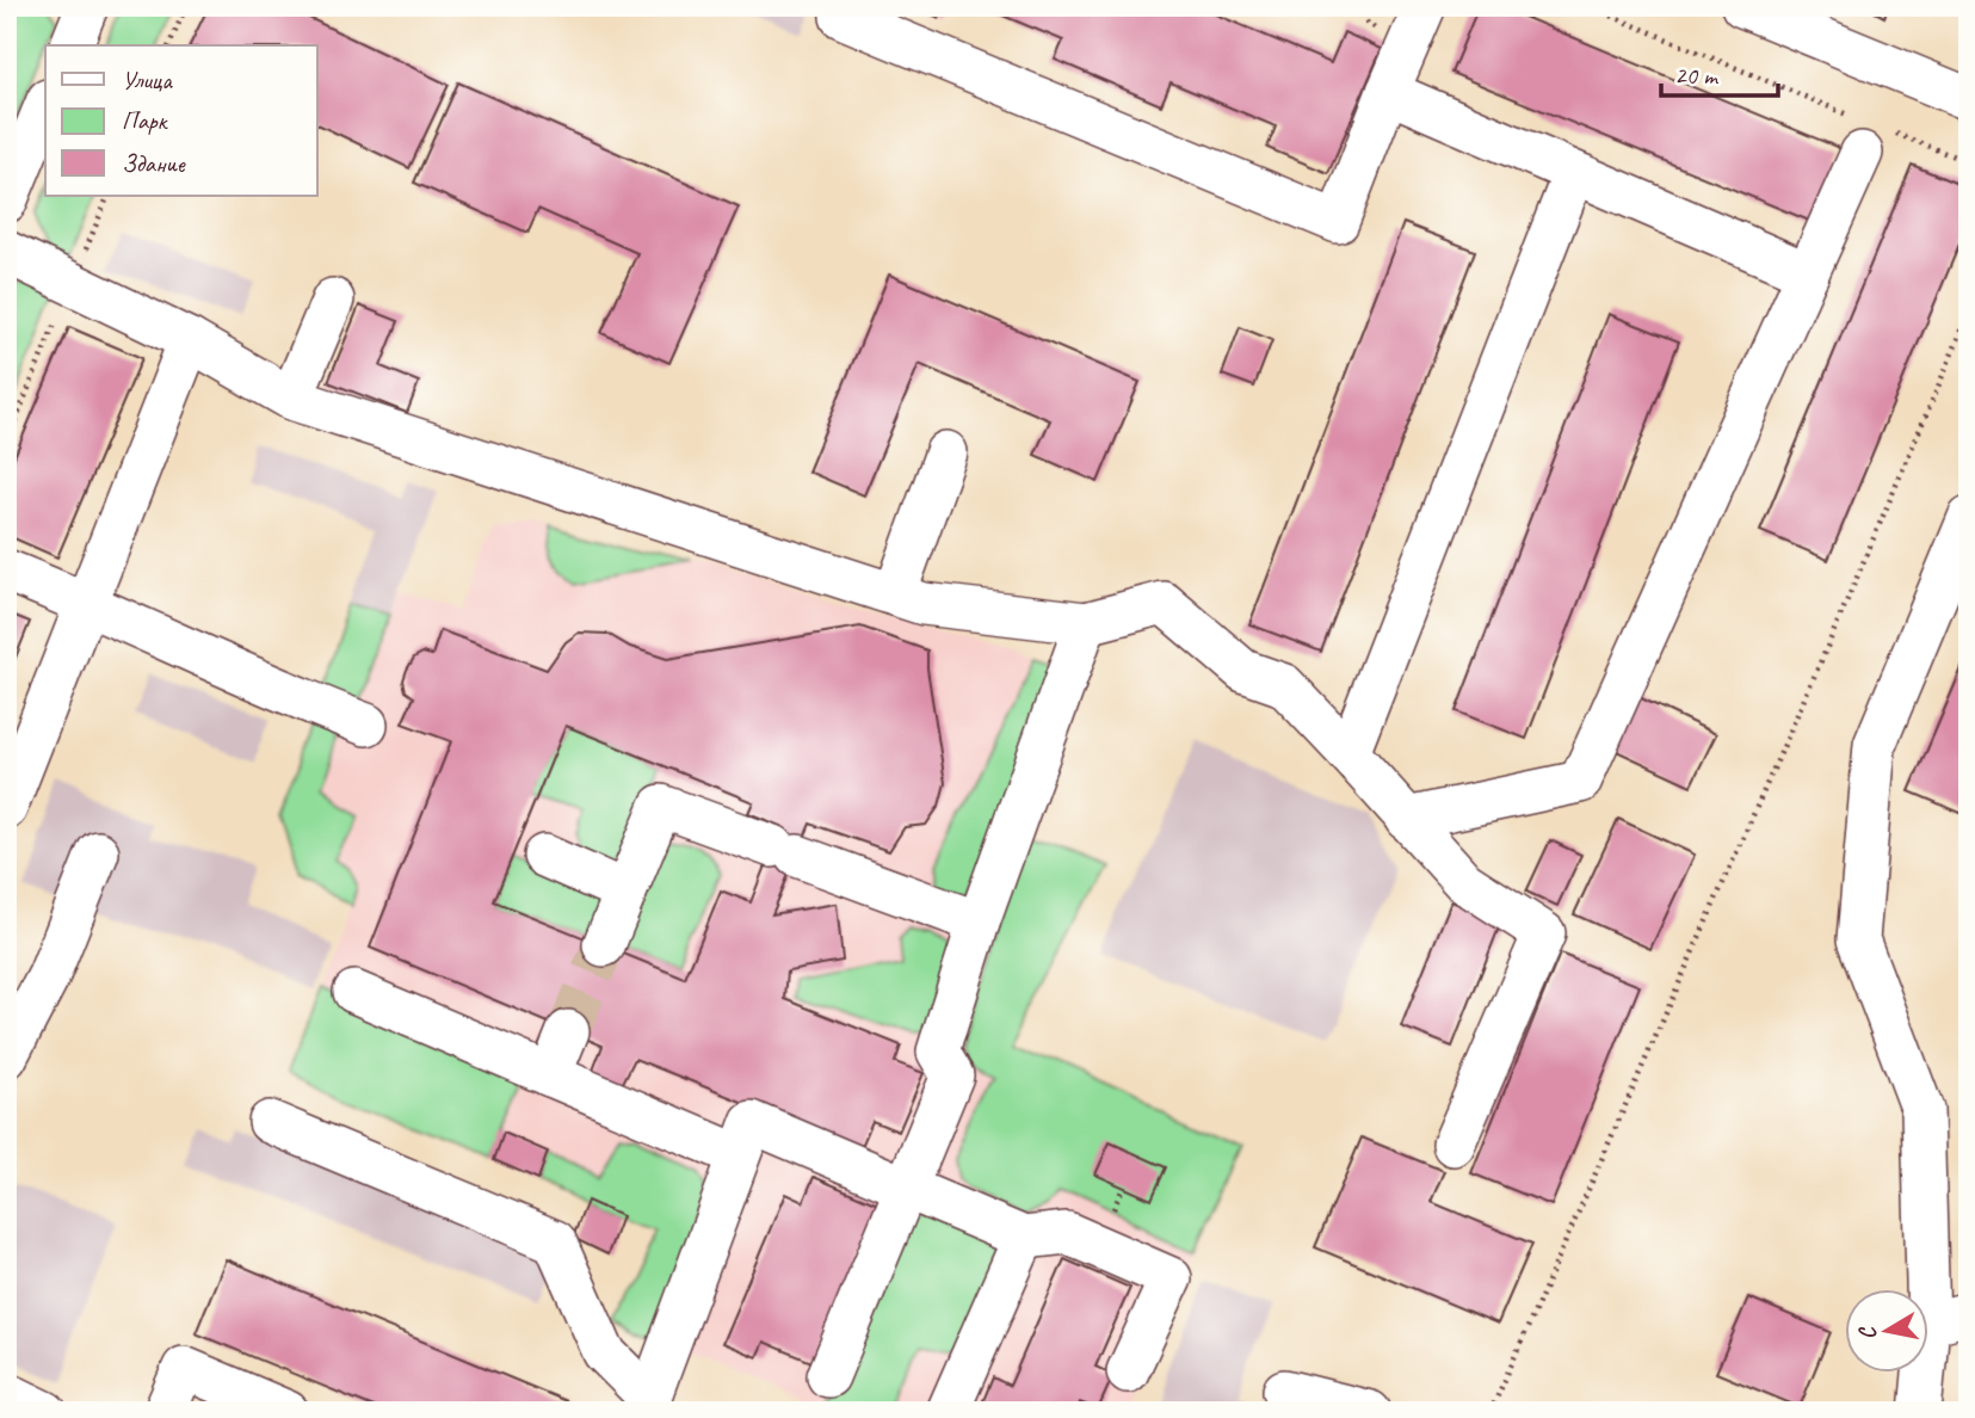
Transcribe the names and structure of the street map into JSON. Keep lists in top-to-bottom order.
{
  "legend": ["Улица", "Парк", "Здание"],
  "scale_bar": "20 m",
  "north": "left"
}
